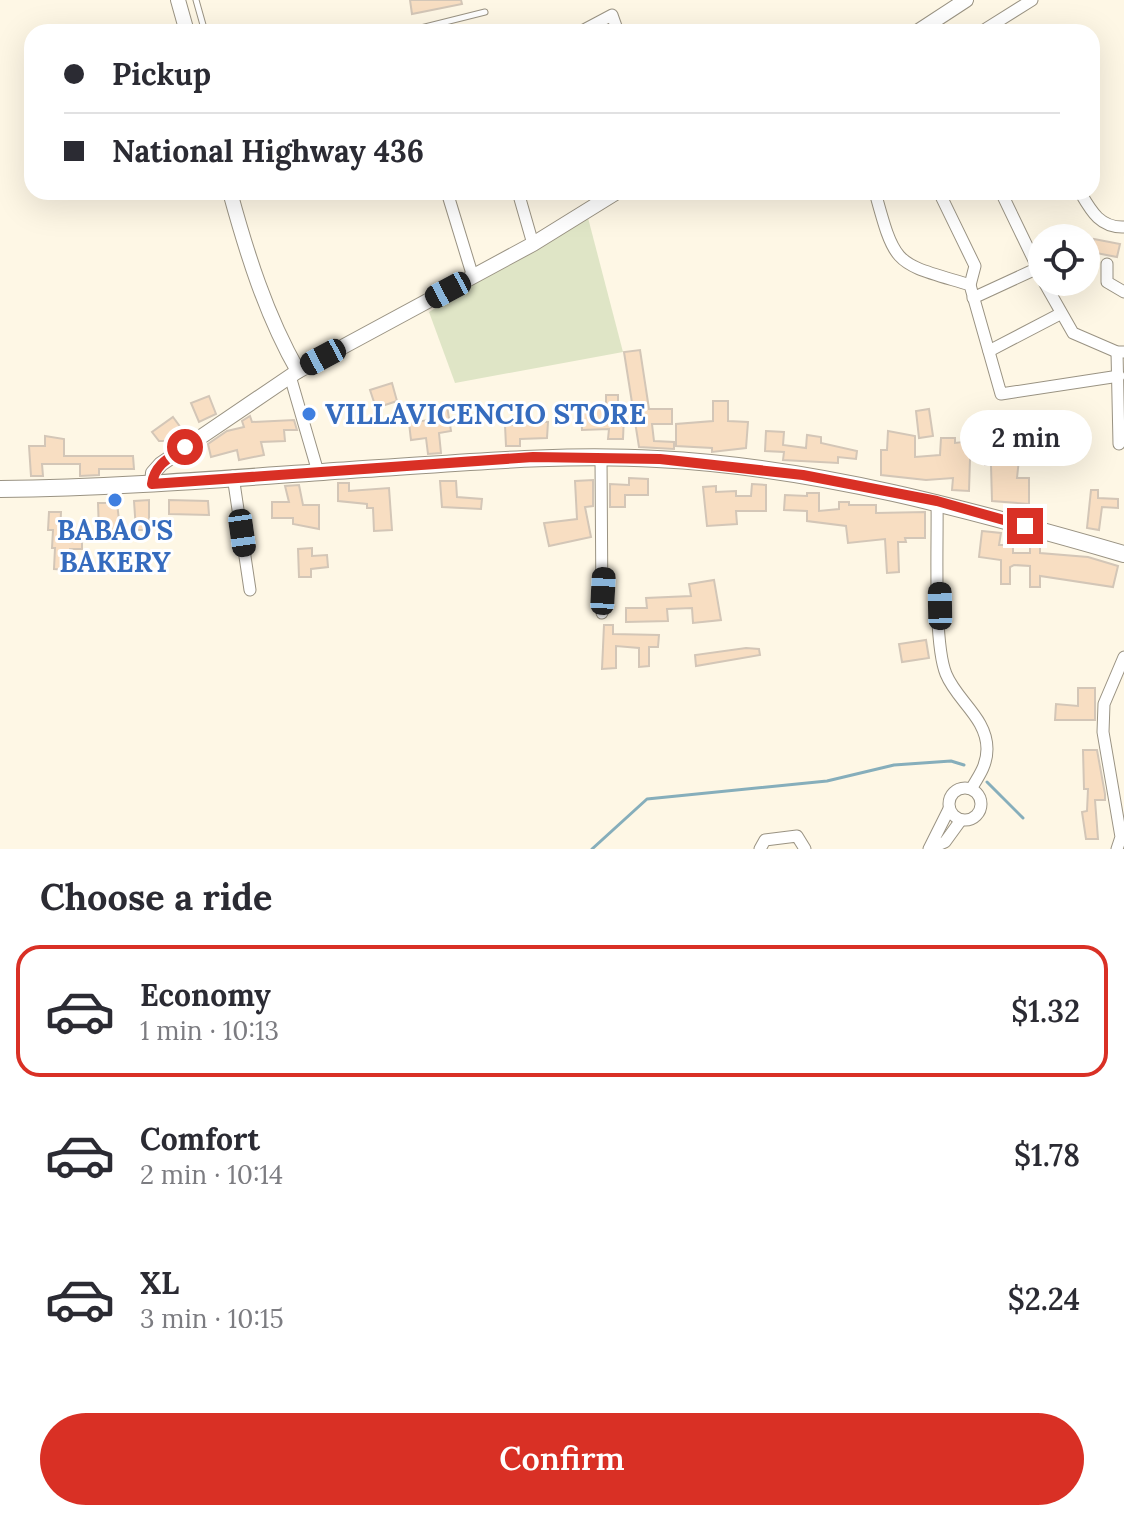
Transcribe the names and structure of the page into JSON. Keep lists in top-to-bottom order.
{
  "places": ["VILLAVICENCIO STORE", "BABAO'S BAKERY"],
  "page": {
    "banner": ["Pickup", "National Highway 436"],
    "bubble": "2 min",
    "heading": "Choose a ride",
    "list": [
      {
        "name": "Economy",
        "note": "1 min · 10:13",
        "value": "$1.32"
      },
      {
        "name": "Comfort",
        "note": "2 min · 10:14",
        "value": "$1.78"
      },
      {
        "name": "XL",
        "note": "3 min · 10:15",
        "value": "$2.24"
      }
    ],
    "buttons": "Confirm"
  }
}
